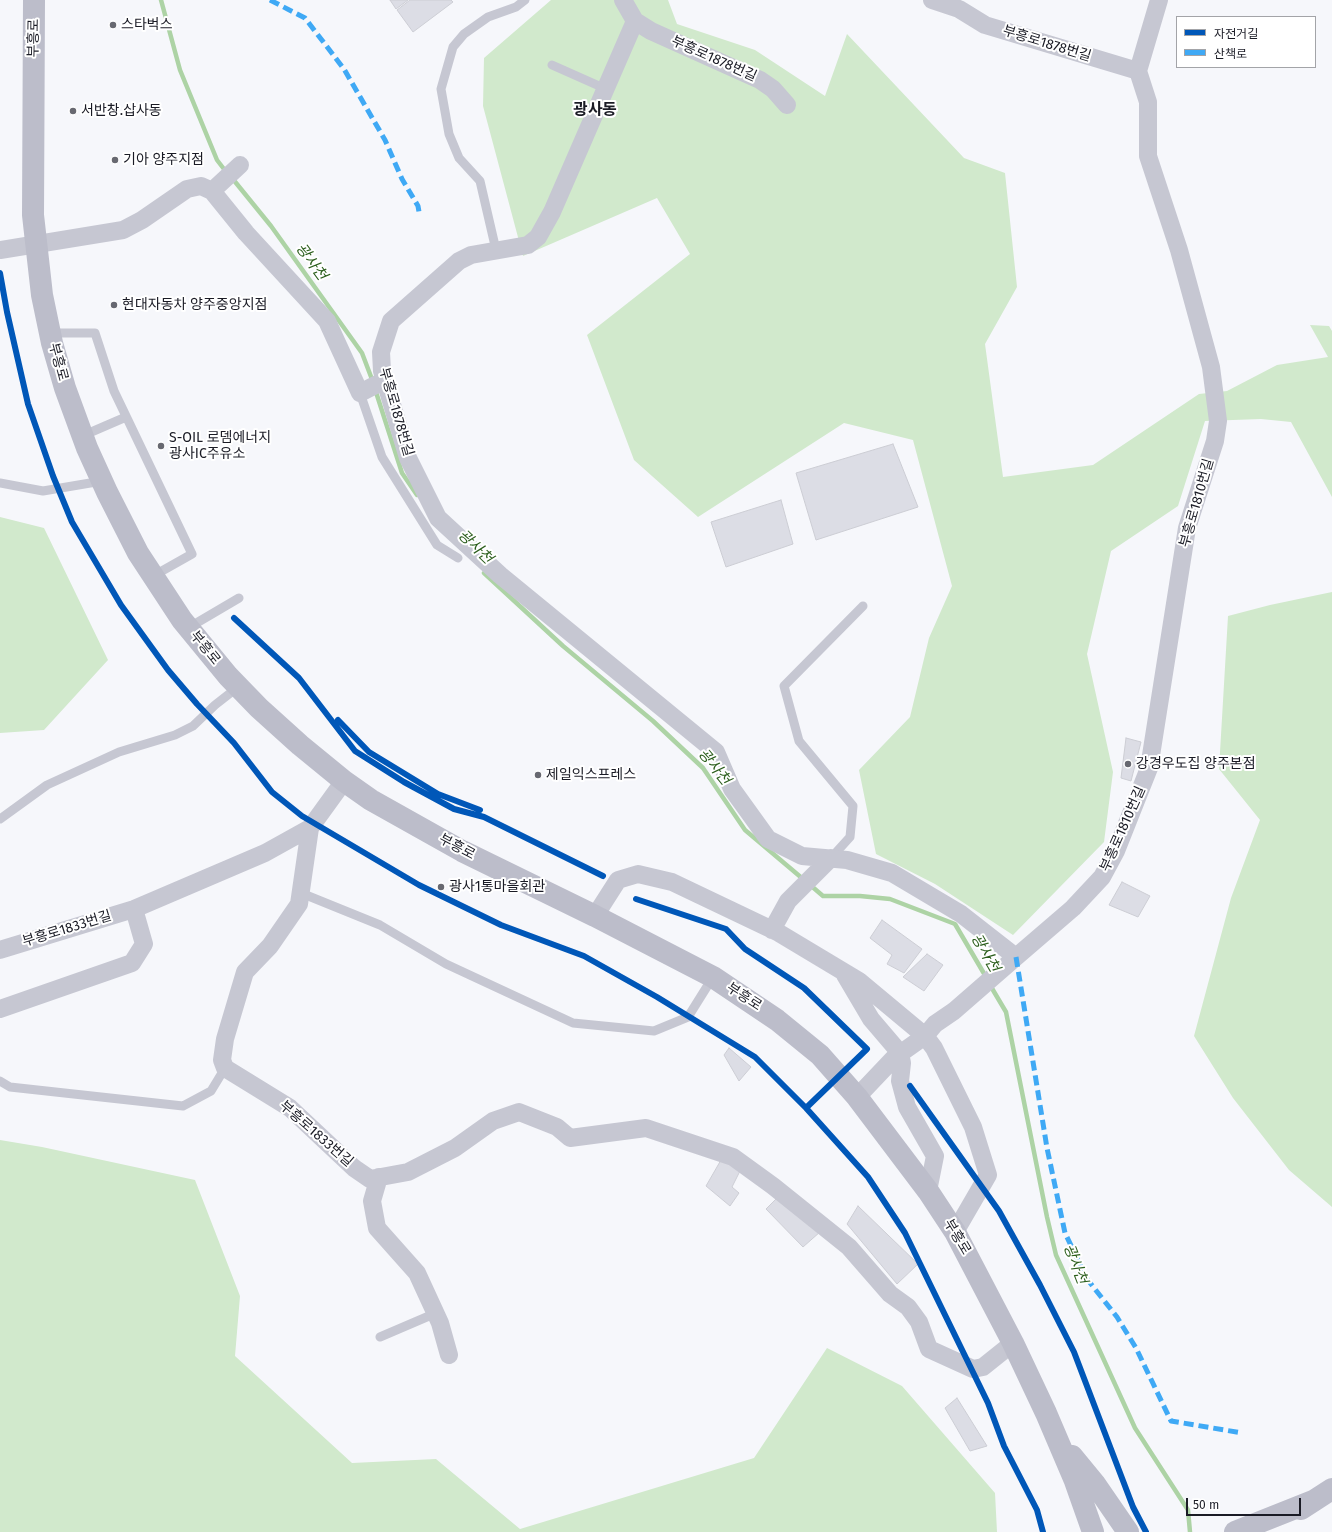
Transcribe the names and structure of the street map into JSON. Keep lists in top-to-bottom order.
{
  "streets": {
    "main road": ["부흥로"],
    "street": ["부흥로1878번길", "부흥로1810번길", "부흥로1833번길"]
  },
  "crossings": [
    ["부흥로", "부흥로1833번길"],
    ["부흥로1878번길", "부흥로1810번길"]
  ],
  "districts": ["광사동"],
  "water": ["광사천"],
  "places": [
    "스타벅스",
    "서반창.삽사동",
    "기아 양주지점",
    "현대자동차 양주중앙지점",
    "S-OIL 로뎀에너지 광사IC주유소",
    "강경우도집 양주본점",
    "제일익스프레스",
    "광사1통마을회관"
  ],
  "legend": ["자전거길", "산책로"],
  "scale_bar": "50 m"
}
